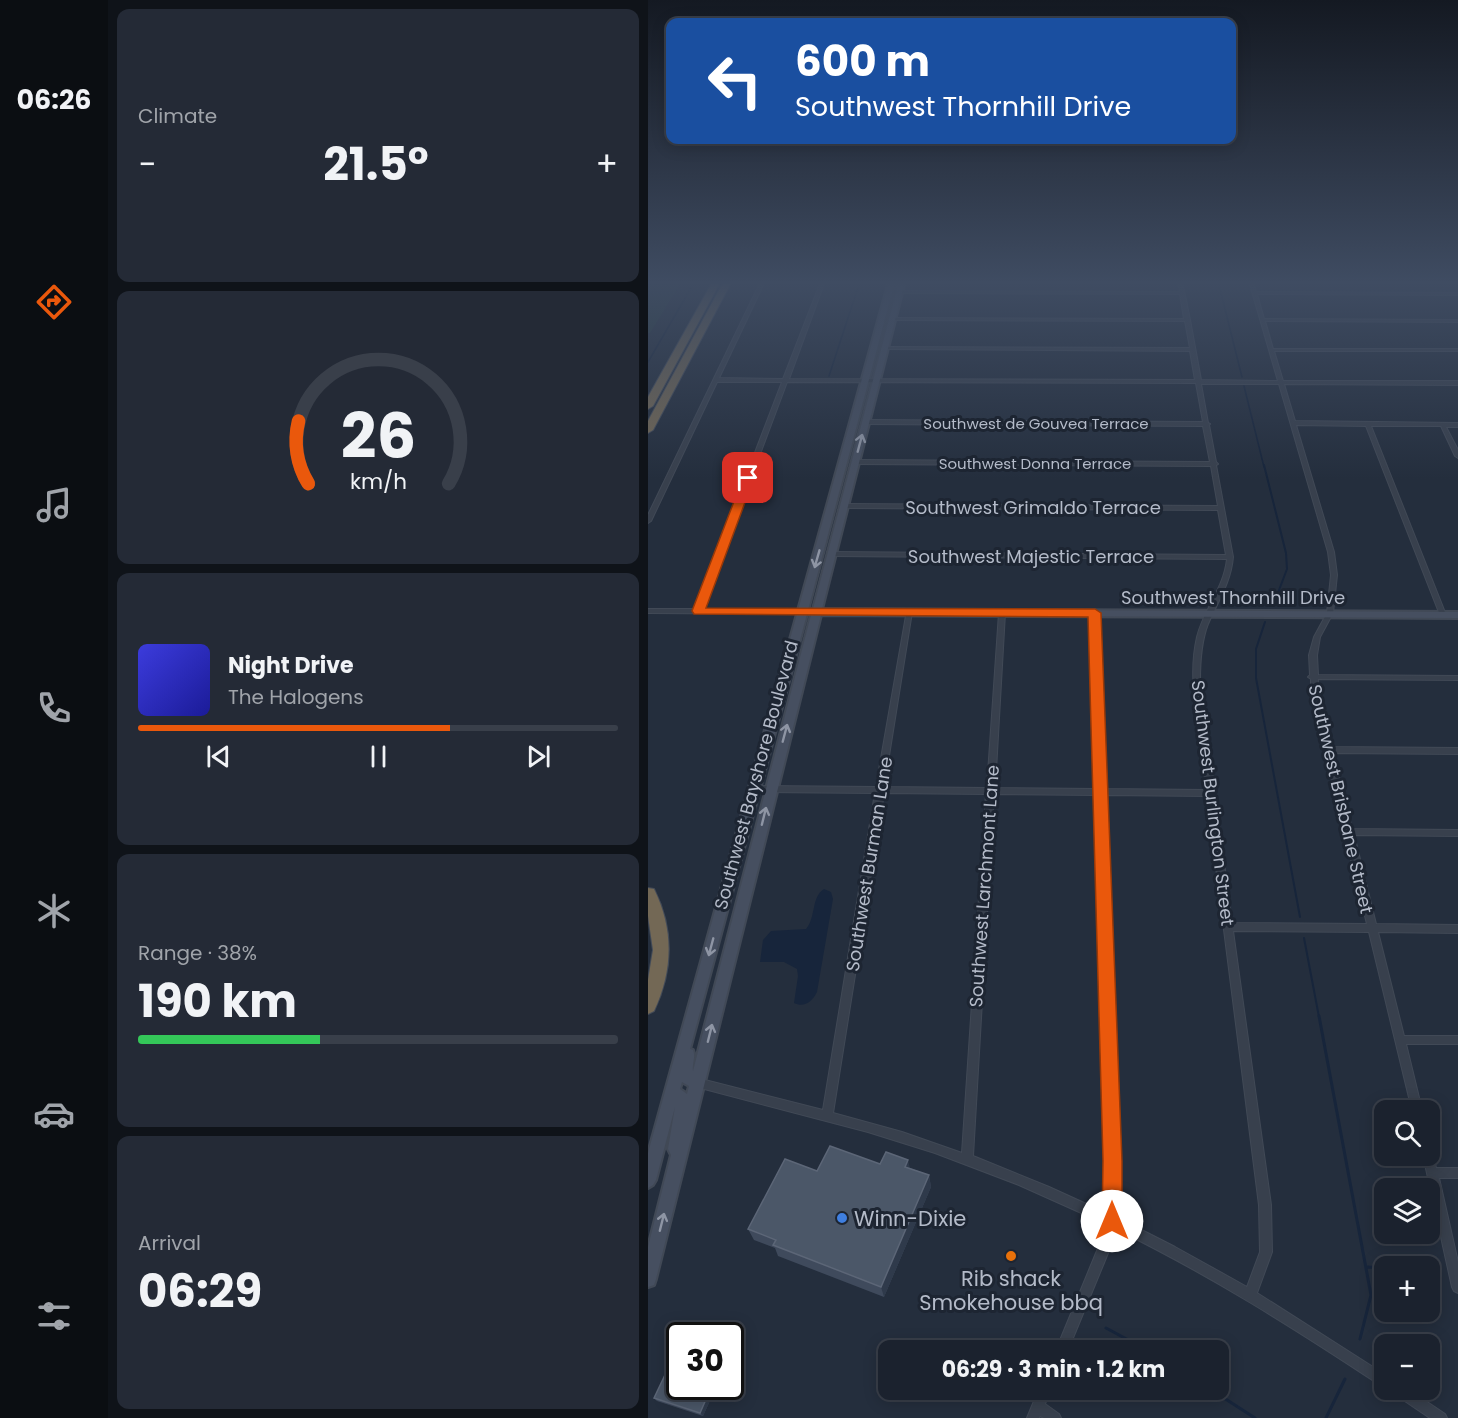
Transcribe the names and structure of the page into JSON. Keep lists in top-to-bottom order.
{
  "streets": {
    "main road": ["Southwest Thornhill Drive", "Southwest Bayshore Boulevard"],
    "street": [
      "Southwest de Gouvea Terrace",
      "Southwest Donna Terrace",
      "Southwest Grimaldo Terrace",
      "Southwest Majestic Terrace",
      "Southwest Brisbane Street",
      "Southwest Burlington Street",
      "Southwest Burman Lane",
      "Southwest Larchmont Lane"
    ]
  },
  "crossings": [
    ["Southwest de Gouvea Terrace", "Southwest Bayshore Boulevard"],
    ["Southwest de Gouvea Terrace", "Southwest Burlington Street"],
    ["Southwest Donna Terrace", "Southwest Bayshore Boulevard"],
    ["Southwest Donna Terrace", "Southwest Burlington Street"],
    ["Southwest Grimaldo Terrace", "Southwest Bayshore Boulevard"],
    ["Southwest Grimaldo Terrace", "Southwest Burlington Street"],
    ["Southwest Majestic Terrace", "Southwest Bayshore Boulevard"],
    ["Southwest Majestic Terrace", "Southwest Burlington Street"],
    ["Southwest Thornhill Drive", "Southwest Bayshore Boulevard"],
    ["Southwest Thornhill Drive", "Southwest Brisbane Street"],
    ["Southwest Thornhill Drive", "Southwest Burlington Street"],
    ["Southwest Thornhill Drive", "Southwest Burman Lane"],
    ["Southwest Thornhill Drive", "Southwest Larchmont Lane"]
  ],
  "places": ["Winn-Dixie", "Rib shack Smokehouse bbq"],
  "page": {
    "tabs": "06:26",
    "tile": [
      "Climate",
      ["Range · 38%", "190 km"],
      ["Arrival", "06:29"]
    ],
    "turn": ["600 m", "Southwest Thornhill Drive"],
    "heat": ["−", "21.5°", "+"],
    "song": ["Night Drive", "The Halogens"],
    "map_buttons": ["+", "−"],
    "limit": "30",
    "trip": "06:29 · 3 min · 1.2 km",
    "gauge": ["26", "km/h"]
  }
}
